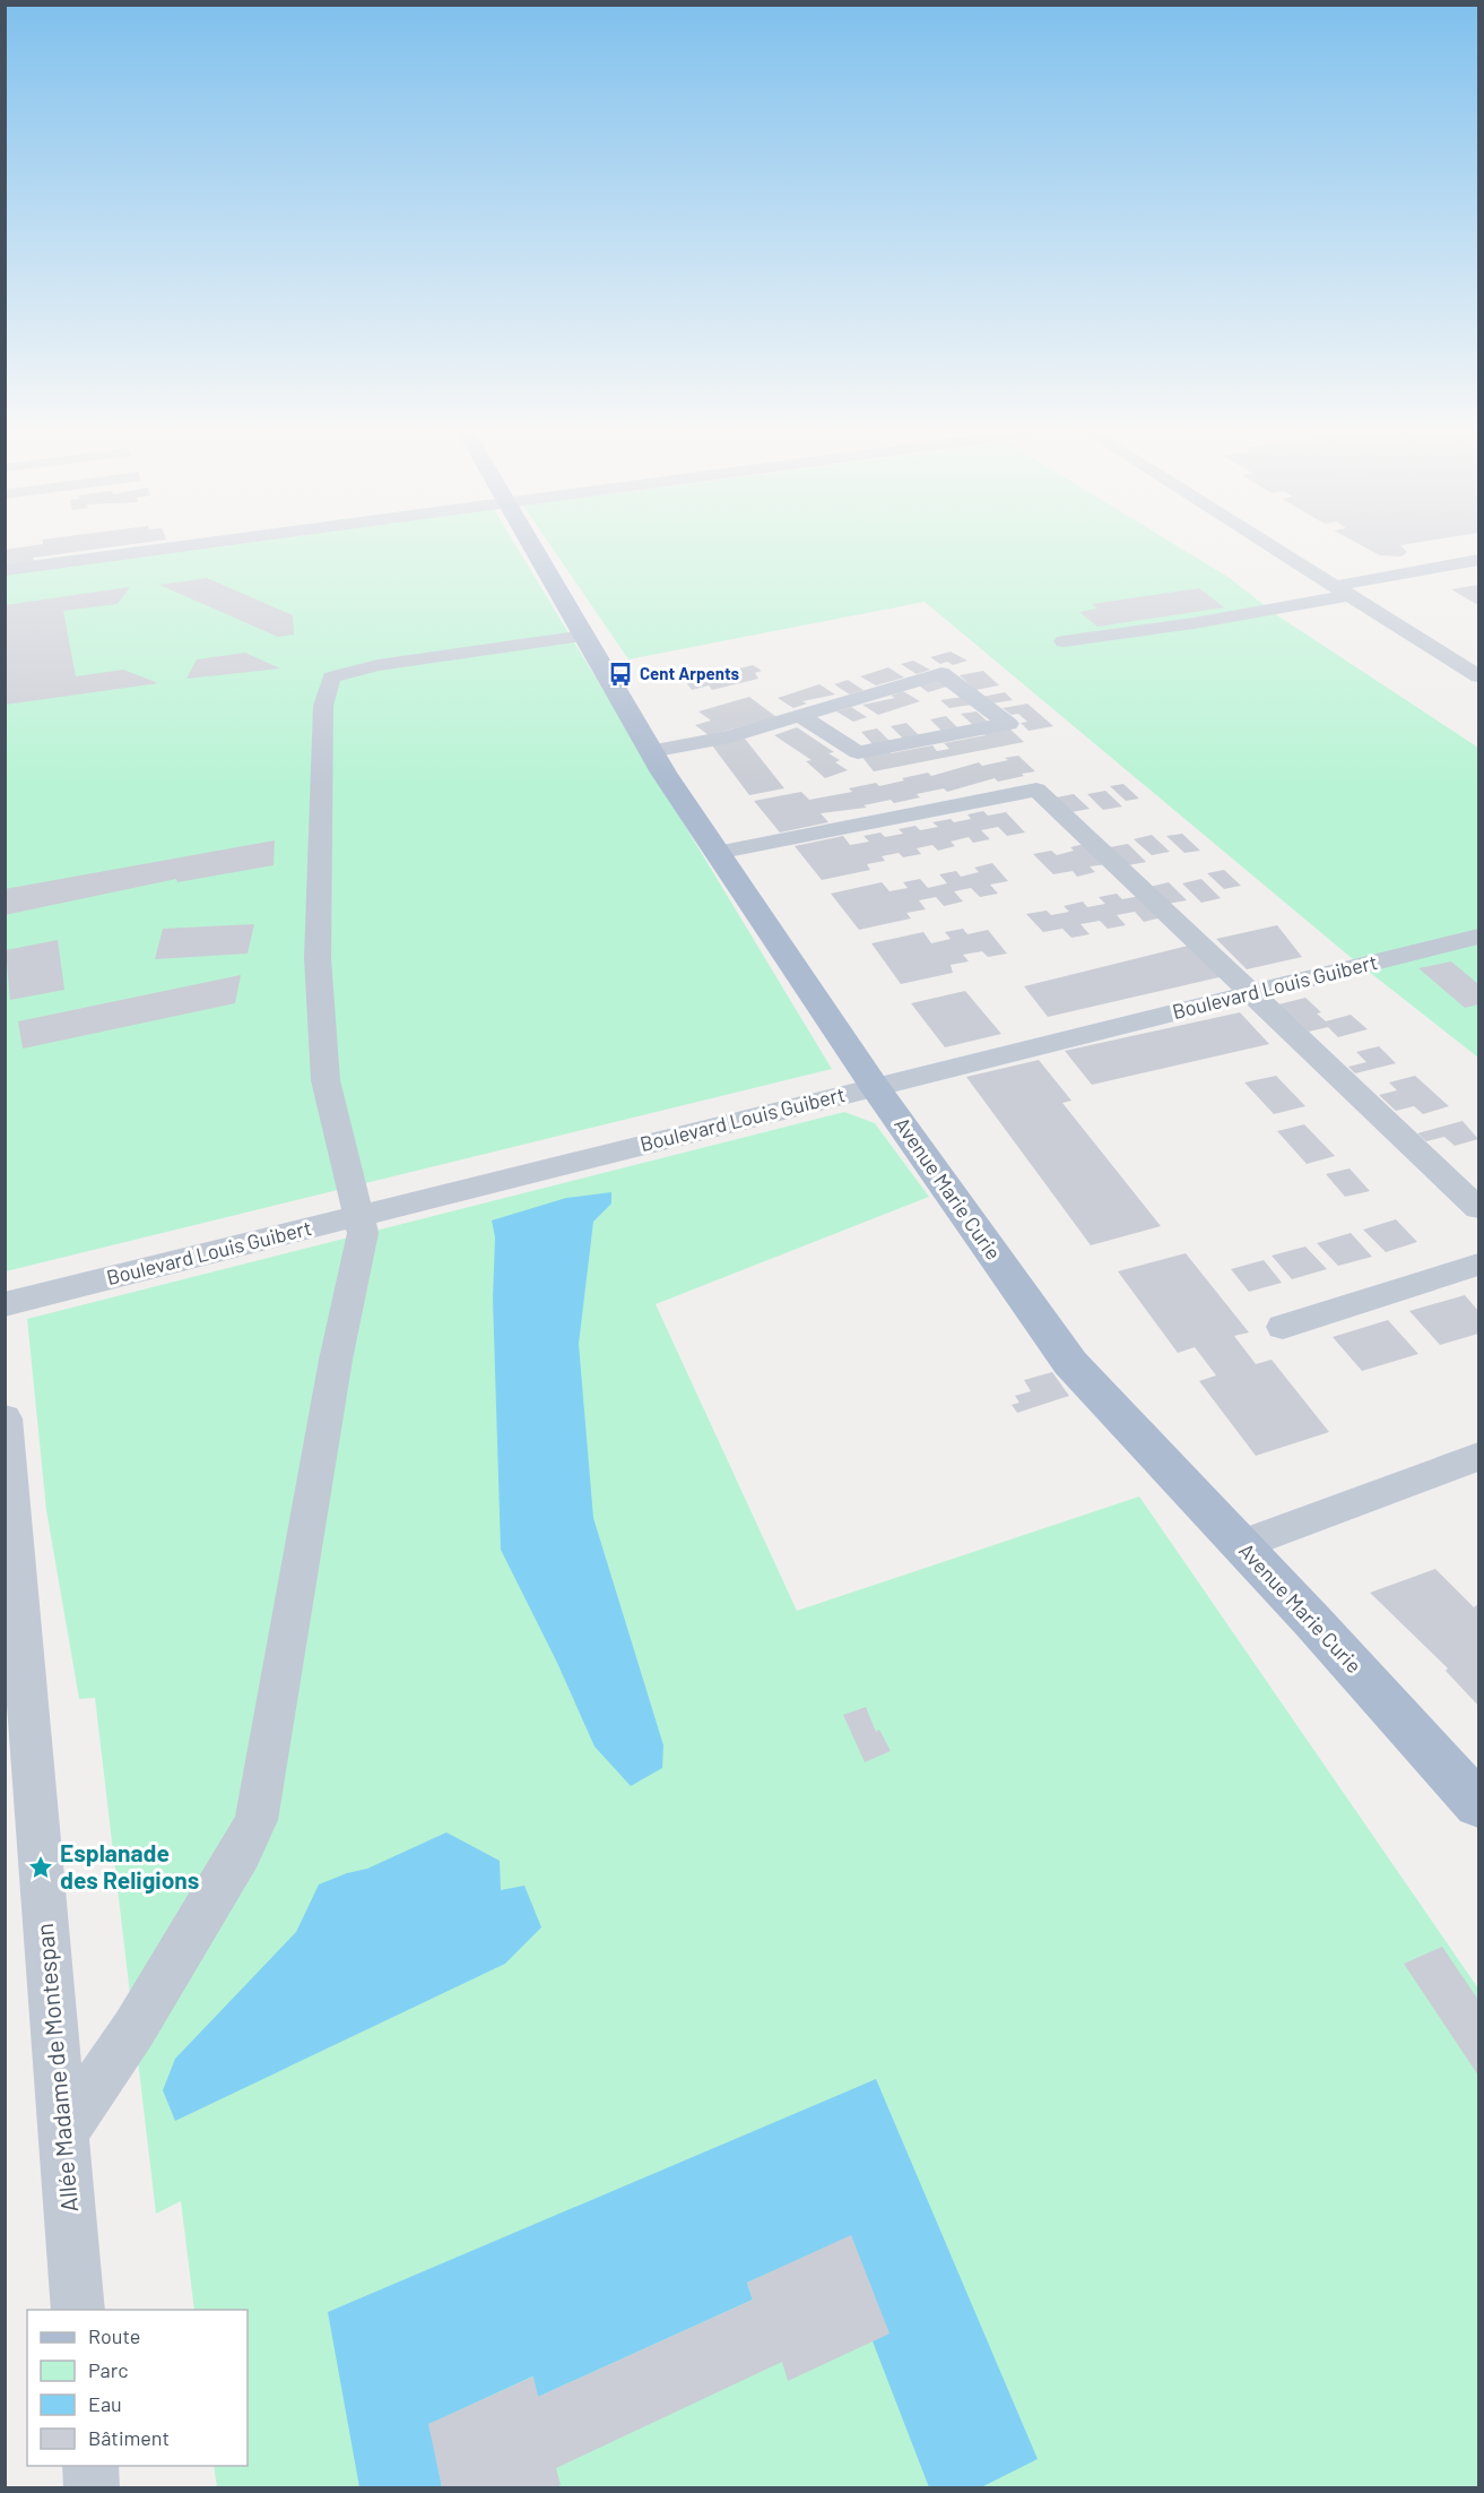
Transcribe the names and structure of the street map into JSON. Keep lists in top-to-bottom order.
{
  "streets": {
    "main road": ["Avenue Marie Curie"],
    "street": ["Boulevard Louis Guibert", "Allée Madame de Montespan"]
  },
  "crossings": [
    ["Boulevard Louis Guibert", "Avenue Marie Curie"]
  ],
  "places": {
    "bus stop": ["Cent Arpents"],
    "place": ["Esplanade des Religions"]
  },
  "legend": [
    "Route",
    "Parc",
    "Eau",
    "Bâtiment"
  ]
}
